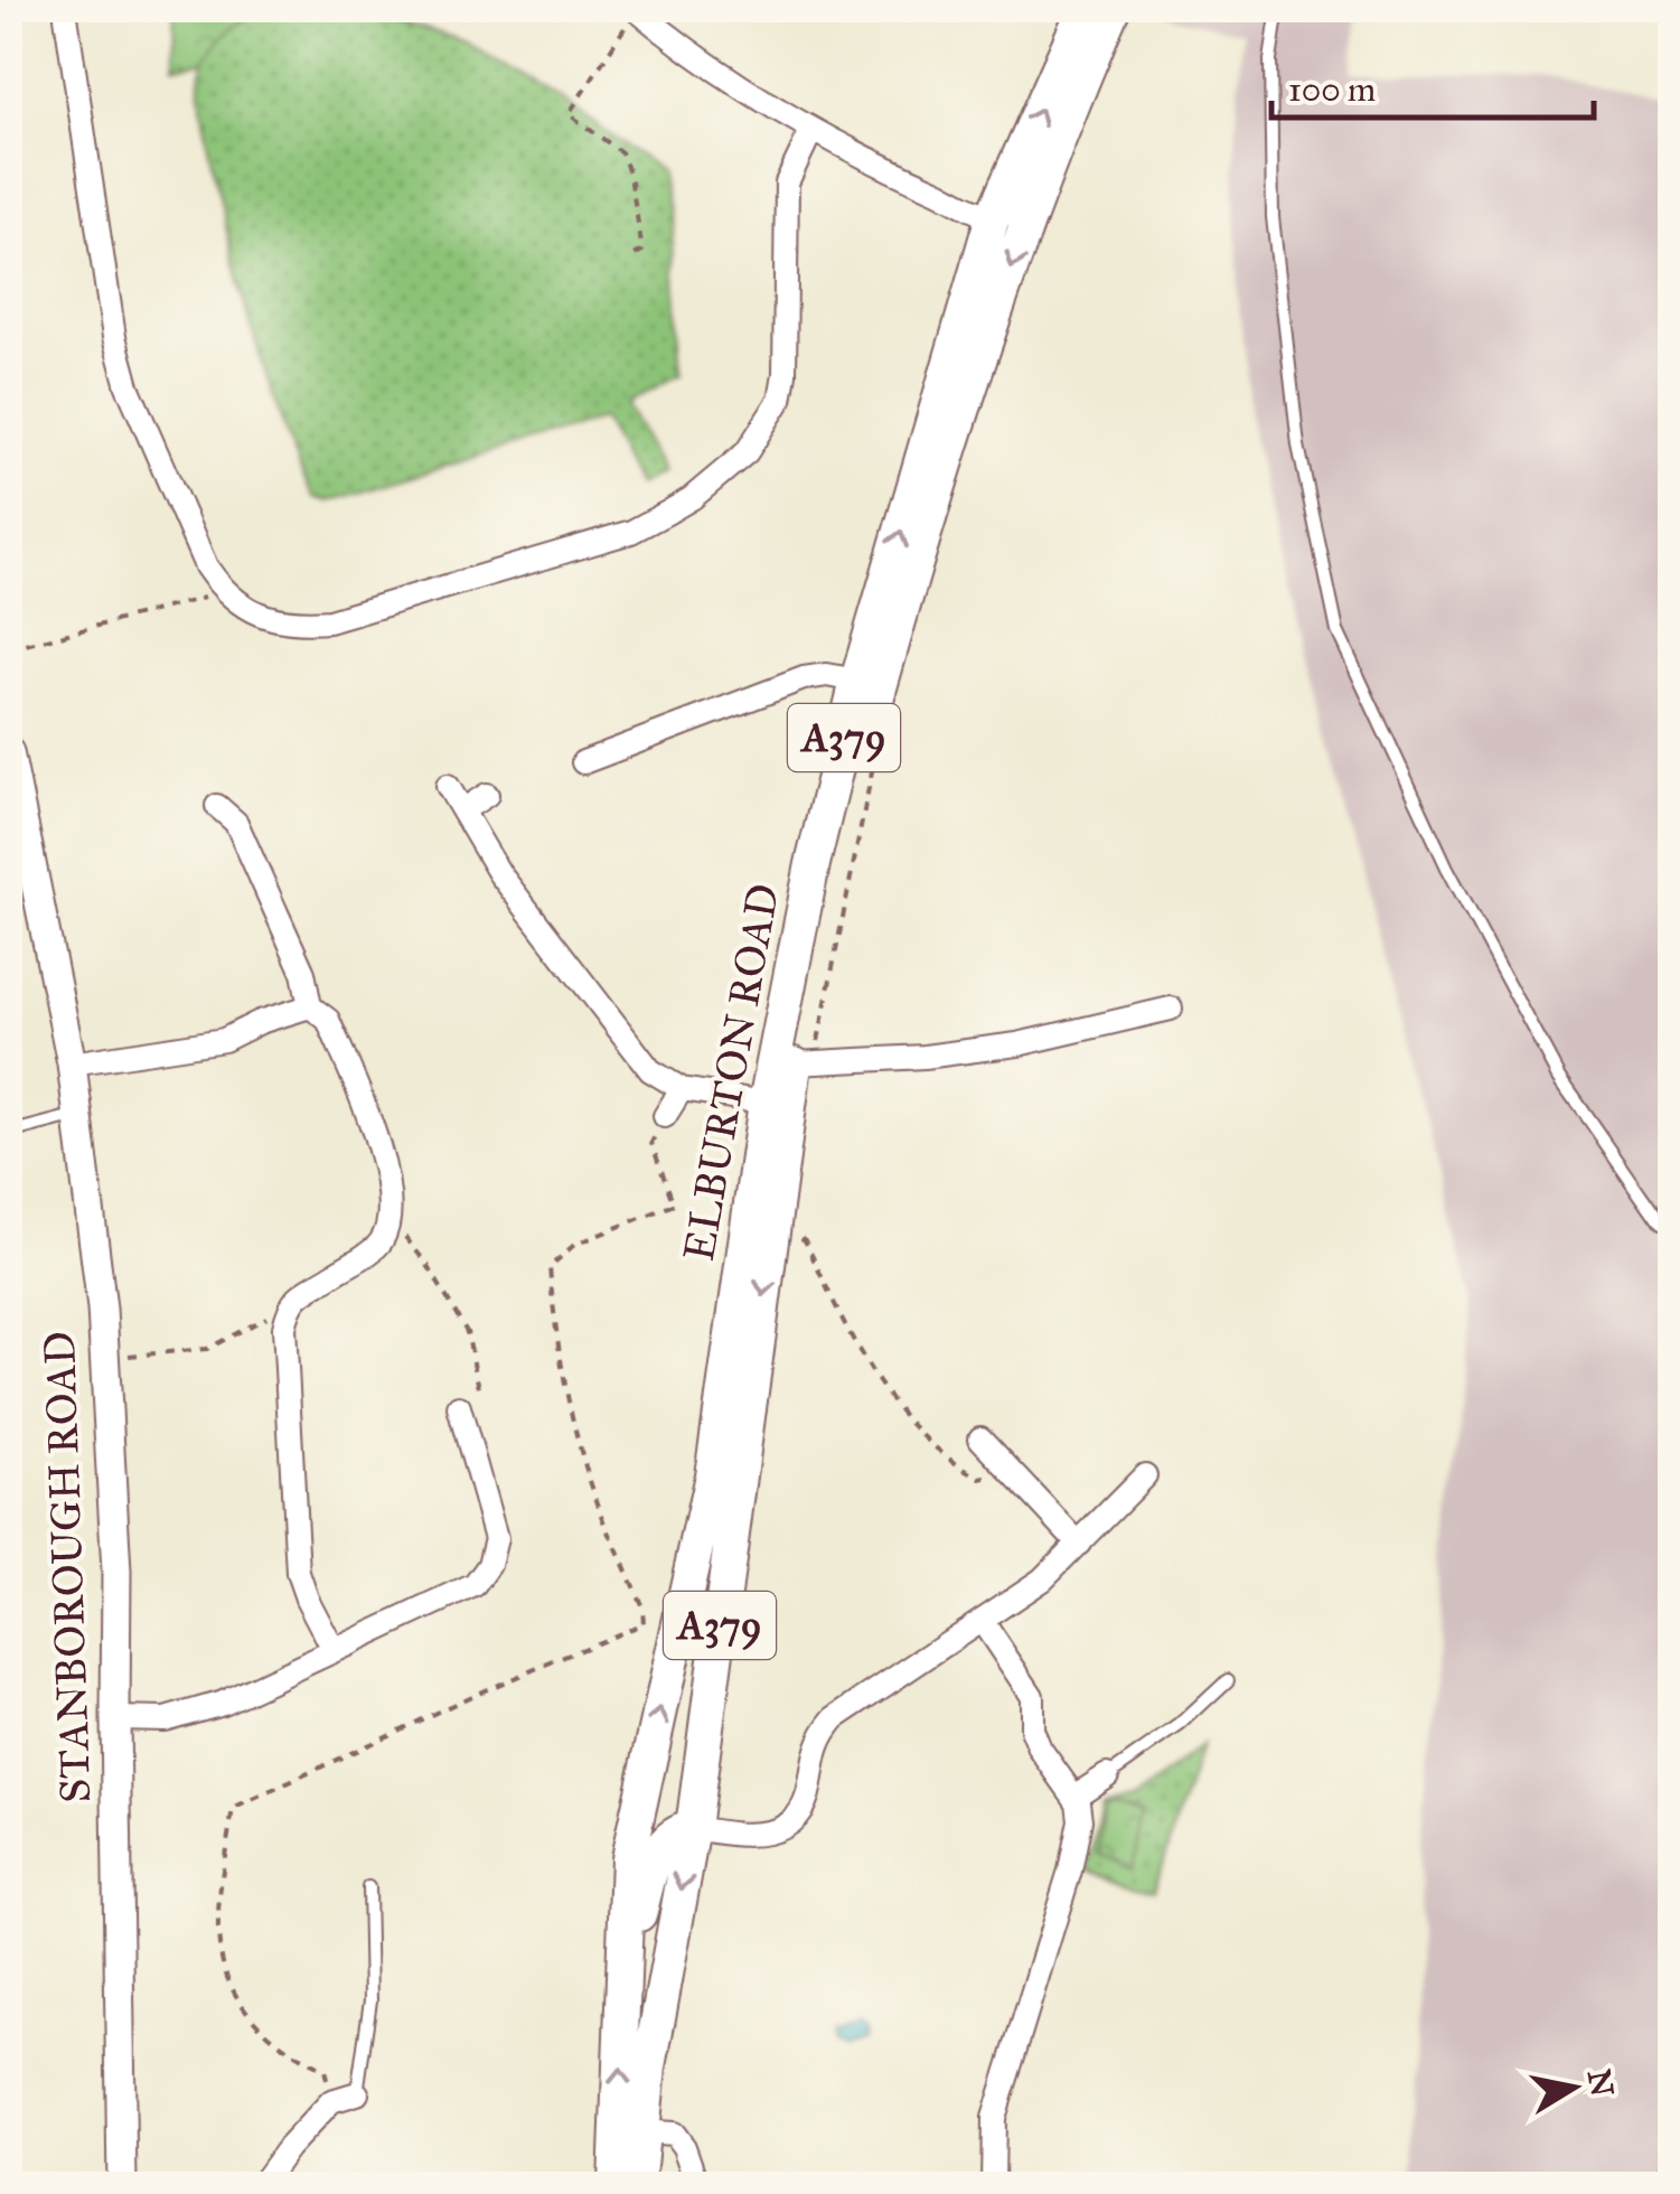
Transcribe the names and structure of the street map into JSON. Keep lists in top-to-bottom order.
{
  "streets": {
    "main road": ["A379", "ELBURTON ROAD"],
    "street": ["STANBOROUGH ROAD"]
  },
  "crossings": [
    ["A379", "ELBURTON ROAD"]
  ],
  "scale_bar": "100 m",
  "north": "right"
}
